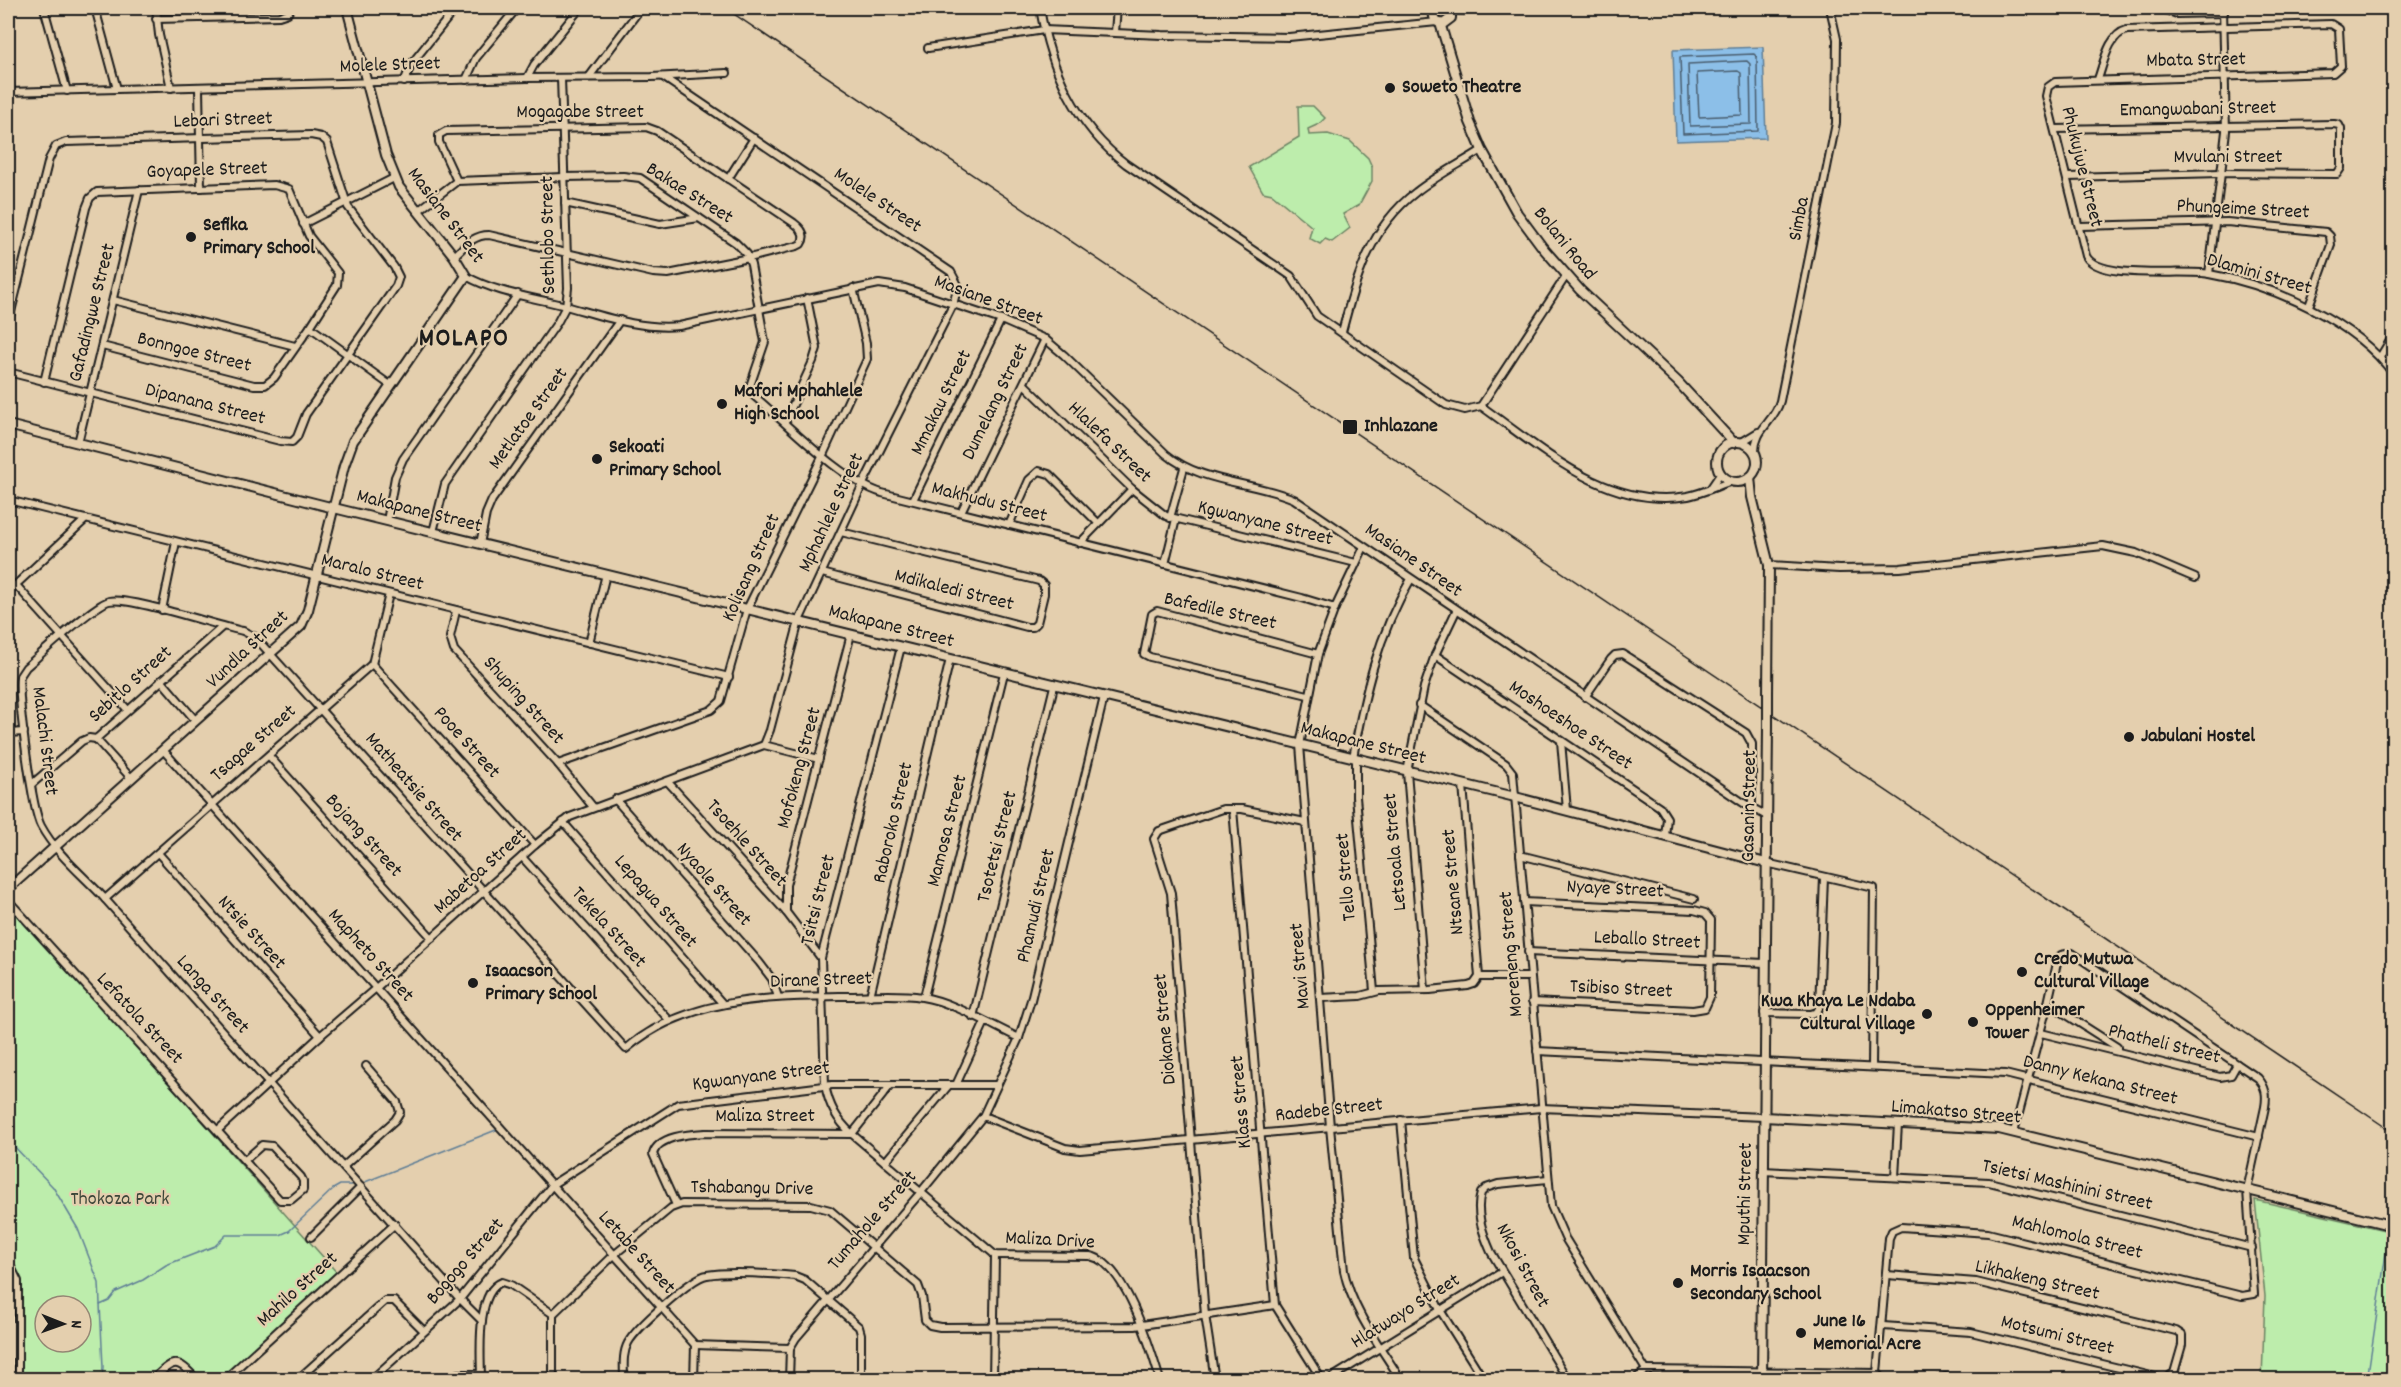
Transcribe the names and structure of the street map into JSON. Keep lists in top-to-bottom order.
{
  "streets": {
    "street": [
      "Mbata Street",
      "Molele Street",
      "Emangwabani Street",
      "Mogagabe Street",
      "Lebari Street",
      "Mvulani Street",
      "Phukujwe Street",
      "Goyapele Street",
      "Bakae Street",
      "Phungeime Street",
      "Masiane Street",
      "Simba",
      "Sethlobo Street",
      "Bolani Road",
      "Dlamini Street",
      "Gafadingwe Street",
      "Bonngoe Street",
      "Dumelang Street",
      "Mmakau Street",
      "Dipanana Street",
      "Metlatoe Street",
      "Hlalefa Street",
      "Makhudu Street",
      "Makapane Street",
      "Mphahlele Street",
      "Kgwanyane Street",
      "Kolisang Street",
      "Maralo Street",
      "Mdikaledi Street",
      "Bafedile Street",
      "Vundla Street",
      "Sebitlo Street",
      "Shuping Street",
      "Moshoeshoe Street",
      "Malachi Street",
      "Pooe Street",
      "Tsagae Street",
      "Mofokeng Street",
      "Matheatsie Street",
      "Gasanin Street",
      "Raboroko Street",
      "Mamosa Street",
      "Bojang Street",
      "Tsoehle Street",
      "Tsotetsi Street",
      "Letsoala Street",
      "Mabetoa Street",
      "Tello Street",
      "Ntsane Street",
      "Nyaole Street",
      "Nyaye Street",
      "Tsitsi Street",
      "Lepagua Street",
      "Phamudi Street",
      "Tekela Street",
      "Ntsie Street",
      "Leballo Street",
      "Moreneng Street",
      "Mapheto Street",
      "Mavi Street",
      "Dirane Street",
      "Tsibiso Street",
      "Langa Street",
      "Lefatola Street",
      "Diokane Street",
      "Phatheli Street",
      "Danny Kekana Street",
      "Klass Street",
      "Radebe Street",
      "Limakatso Street",
      "Maliza Street",
      "Tsietsi Mashinini Street",
      "Tshabangu Drive",
      "Mputhi Street",
      "Tumahole Street",
      "Mahlomola Street",
      "Maliza Drive",
      "Letabe Street",
      "Bogogo Street",
      "Nkosi Street",
      "Likhakeng Street",
      "Mahilo Street",
      "Hlatwayo Street",
      "Motsumi Street"
    ]
  },
  "crossings": [
    ["Mbata Street", "Phukujwe Street"],
    ["Molele Street", "Masiane Street"],
    ["Molele Street", "Sethlobo Street"],
    ["Molele Street", "Mphahlele Street"],
    ["Emangwabani Street", "Mvulani Street"],
    ["Emangwabani Street", "Phukujwe Street"],
    ["Mogagabe Street", "Bakae Street"],
    ["Mogagabe Street", "Sethlobo Street"],
    ["Lebari Street", "Dipanana Street"],
    ["Mvulani Street", "Phukujwe Street"],
    ["Phukujwe Street", "Phungeime Street"],
    ["Phukujwe Street", "Dlamini Street"],
    ["Goyapele Street", "Gafadingwe Street"],
    ["Goyapele Street", "Bonngoe Street"],
    ["Goyapele Street", "Dipanana Street"],
    ["Bakae Street", "Sethlobo Street"],
    ["Phungeime Street", "Dlamini Street"],
    ["Masiane Street", "Sethlobo Street"],
    ["Masiane Street", "Dumelang Street"],
    ["Masiane Street", "Mmakau Street"],
    ["Masiane Street", "Metlatoe Street"],
    ["Masiane Street", "Makhudu Street"],
    ["Masiane Street", "Mphahlele Street"],
    ["Masiane Street", "Kolisang Street"],
    ["Masiane Street", "Vundla Street"],
    ["Masiane Street", "Gasanin Street"],
    ["Masiane Street", "Letsoala Street"],
    ["Masiane Street", "Tello Street"],
    ["Masiane Street", "Mavi Street"],
    ["Sethlobo Street", "Makapane Street"],
    ["Bolani Road", "Gasanin Street"],
    ["Gafadingwe Street", "Bonngoe Street"],
    ["Gafadingwe Street", "Dipanana Street"],
    ["Gafadingwe Street", "Makapane Street"],
    ["Dumelang Street", "Hlalefa Street"],
    ["Dumelang Street", "Makhudu Street"],
    ["Mmakau Street", "Makhudu Street"],
    ["Metlatoe Street", "Makapane Street"],
    ["Hlalefa Street", "Kgwanyane Street"],
    ["Makhudu Street", "Mphahlele Street"],
    ["Makhudu Street", "Kgwanyane Street"],
    ["Makhudu Street", "Kolisang Street"],
    ["Makhudu Street", "Mavi Street"],
    ["Makapane Street", "Mphahlele Street"],
    ["Makapane Street", "Kolisang Street"],
    ["Makapane Street", "Vundla Street"],
    ["Makapane Street", "Moshoeshoe Street"],
    ["Makapane Street", "Mofokeng Street"],
    ["Makapane Street", "Gasanin Street"],
    ["Makapane Street", "Raboroko Street"],
    ["Makapane Street", "Mamosa Street"],
    ["Makapane Street", "Tsotetsi Street"],
    ["Makapane Street", "Letsoala Street"],
    ["Makapane Street", "Tello Street"],
    ["Makapane Street", "Ntsane Street"],
    ["Makapane Street", "Tsitsi Street"],
    ["Makapane Street", "Phamudi Street"],
    ["Makapane Street", "Moreneng Street"],
    ["Makapane Street", "Mavi Street"],
    ["Mphahlele Street", "Mdikaledi Street"],
    ["Mphahlele Street", "Mabetoa Street"],
    ["Kgwanyane Street", "Tsitsi Street"],
    ["Kgwanyane Street", "Phamudi Street"],
    ["Kgwanyane Street", "Mapheto Street"],
    ["Kgwanyane Street", "Mavi Street"],
    ["Kgwanyane Street", "Letabe Street"],
    ["Kgwanyane Street", "Bogogo Street"],
    ["Kolisang Street", "Maralo Street"],
    ["Kolisang Street", "Shuping Street"],
    ["Maralo Street", "Vundla Street"],
    ["Maralo Street", "Shuping Street"],
    ["Bafedile Street", "Mavi Street"],
    ["Vundla Street", "Malachi Street"],
    ["Vundla Street", "Matheatsie Street"],
    ["Vundla Street", "Mapheto Street"],
    ["Vundla Street", "Langa Street"],
    ["Sebitlo Street", "Malachi Street"],
    ["Shuping Street", "Mabetoa Street"],
    ["Moshoeshoe Street", "Letsoala Street"],
    ["Malachi Street", "Matheatsie Street"],
    ["Malachi Street", "Langa Street"],
    ["Pooe Street", "Tsagae Street"],
    ["Pooe Street", "Mabetoa Street"],
    ["Tsagae Street", "Matheatsie Street"],
    ["Tsagae Street", "Bojang Street"],
    ["Tsagae Street", "Ntsie Street"],
    ["Tsagae Street", "Mapheto Street"],
    ["Tsagae Street", "Langa Street"],
    ["Mofokeng Street", "Tsoehle Street"],
    ["Matheatsie Street", "Mabetoa Street"],
    ["Matheatsie Street", "Dirane Street"],
    ["Gasanin Street", "Leballo Street"],
    ["Gasanin Street", "Danny Kekana Street"],
    ["Gasanin Street", "Limakatso Street"],
    ["Gasanin Street", "Mputhi Street"],
    ["Raboroko Street", "Dirane Street"],
    ["Mamosa Street", "Dirane Street"],
    ["Bojang Street", "Mabetoa Street"],
    ["Tsoehle Street", "Mabetoa Street"],
    ["Tsoehle Street", "Tsitsi Street"],
    ["Tsotetsi Street", "Dirane Street"],
    ["Letsoala Street", "Moreneng Street"],
    ["Mabetoa Street", "Nyaole Street"],
    ["Mabetoa Street", "Lepagua Street"],
    ["Mabetoa Street", "Tekela Street"],
    ["Mabetoa Street", "Ntsie Street"],
    ["Mabetoa Street", "Mapheto Street"],
    ["Mabetoa Street", "Langa Street"],
    ["Mabetoa Street", "Lefatola Street"],
    ["Nyaole Street", "Dirane Street"],
    ["Nyaye Street", "Leballo Street"],
    ["Nyaye Street", "Moreneng Street"],
    ["Nyaye Street", "Tsibiso Street"],
    ["Tsitsi Street", "Dirane Street"],
    ["Tsitsi Street", "Maliza Street"],
    ["Lepagua Street", "Dirane Street"],
    ["Phamudi Street", "Dirane Street"],
    ["Phamudi Street", "Radebe Street"],
    ["Phamudi Street", "Tumahole Street"],
    ["Tekela Street", "Dirane Street"],
    ["Leballo Street", "Moreneng Street"],
    ["Leballo Street", "Tsibiso Street"],
    ["Moreneng Street", "Tsibiso Street"],
    ["Moreneng Street", "Danny Kekana Street"],
    ["Moreneng Street", "Radebe Street"],
    ["Moreneng Street", "Limakatso Street"],
    ["Moreneng Street", "Nkosi Street"],
    ["Mapheto Street", "Letabe Street"],
    ["Mapheto Street", "Bogogo Street"],
    ["Mavi Street", "Diokane Street"],
    ["Mavi Street", "Radebe Street"],
    ["Mavi Street", "Hlatwayo Street"],
    ["Langa Street", "Bogogo Street"],
    ["Langa Street", "Mahilo Street"],
    ["Diokane Street", "Klass Street"],
    ["Diokane Street", "Radebe Street"],
    ["Diokane Street", "Tshabangu Drive"],
    ["Klass Street", "Radebe Street"],
    ["Klass Street", "Tshabangu Drive"],
    ["Radebe Street", "Limakatso Street"],
    ["Radebe Street", "Tumahole Street"],
    ["Limakatso Street", "Mputhi Street"],
    ["Maliza Street", "Tshabangu Drive"],
    ["Tsietsi Mashinini Street", "Mputhi Street"],
    ["Tsietsi Mashinini Street", "Mahlomola Street"],
    ["Tshabangu Drive", "Tumahole Street"],
    ["Tshabangu Drive", "Maliza Drive"],
    ["Tshabangu Drive", "Letabe Street"],
    ["Tumahole Street", "Maliza Drive"],
    ["Mahlomola Street", "Likhakeng Street"],
    ["Letabe Street", "Bogogo Street"],
    ["Nkosi Street", "Hlatwayo Street"],
    ["Likhakeng Street", "Motsumi Street"]
  ],
  "districts": ["MOLAPO"],
  "parks": ["Thokoza Park"],
  "places": {
    "other": [
      "Soweto Theatre",
      "Sefika Primary School",
      "Mafori Mphahlele High School",
      "Sekoati Primary School",
      "Jabulani Hostel",
      "Credo Mutwa Cultural Village",
      "Isaacson Primary School",
      "Kwa Khaya Le Ndaba Cultural Village",
      "Oppenheimer Tower",
      "Morris Isaacson Secondary School",
      "June 16 Memorial Acre"
    ],
    "transit": ["Inhlazane"]
  },
  "north": "right"
}
